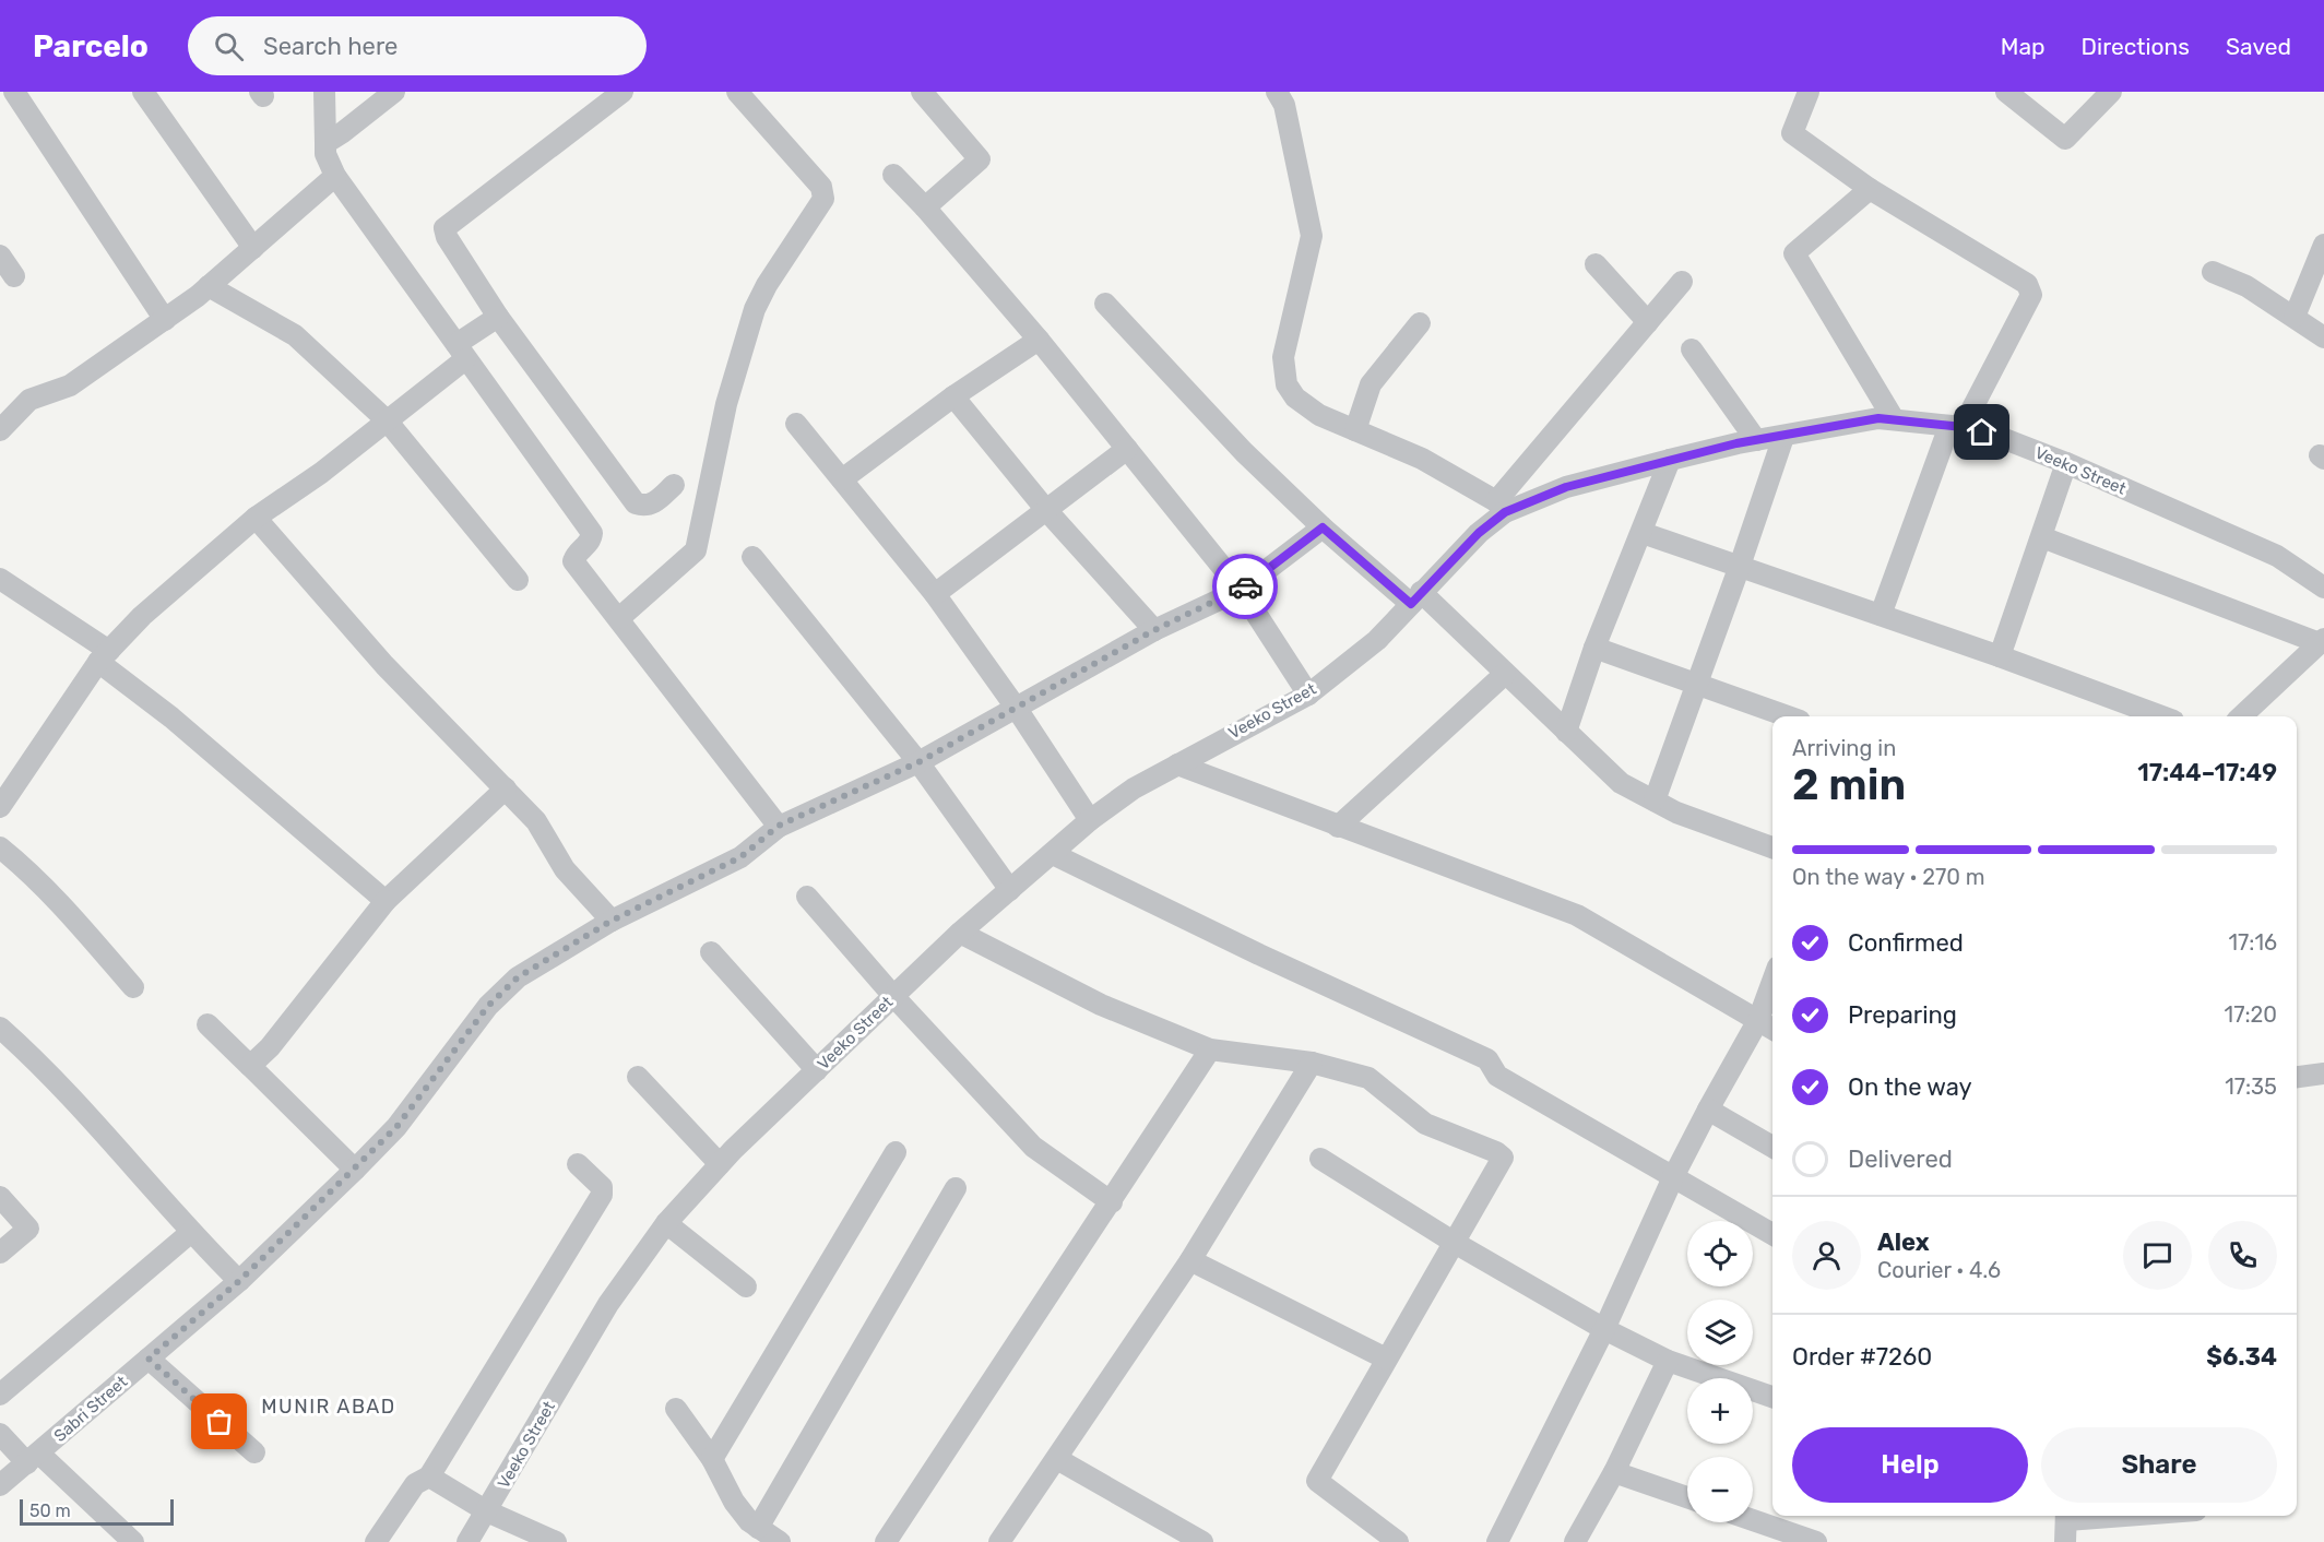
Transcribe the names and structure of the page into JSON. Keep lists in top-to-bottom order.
{
  "streets": {
    "street": ["Veeko Street", "Sabri Street"]
  },
  "districts": ["MUNIR ABAD"],
  "scale_bar": "50 m",
  "page": {
    "header": "Parcelo",
    "search": "Search here",
    "nav": ["Map", "Directions", "Saved"],
    "heading": ["2 min", "Arriving in", "17:44–17:49"],
    "panel": [
      "Alex",
      "Courier · 4.6",
      "Order #7260",
      "$6.34"
    ],
    "bar": "On the way · 270 m",
    "list": [
      ["Confirmed", "17:16"],
      ["Preparing", "17:20"],
      ["On the way", "17:35"],
      "Delivered"
    ],
    "map_buttons": ["+", "−"],
    "buttons": ["Help", "Share"],
    "scale": "50 m"
  }
}
